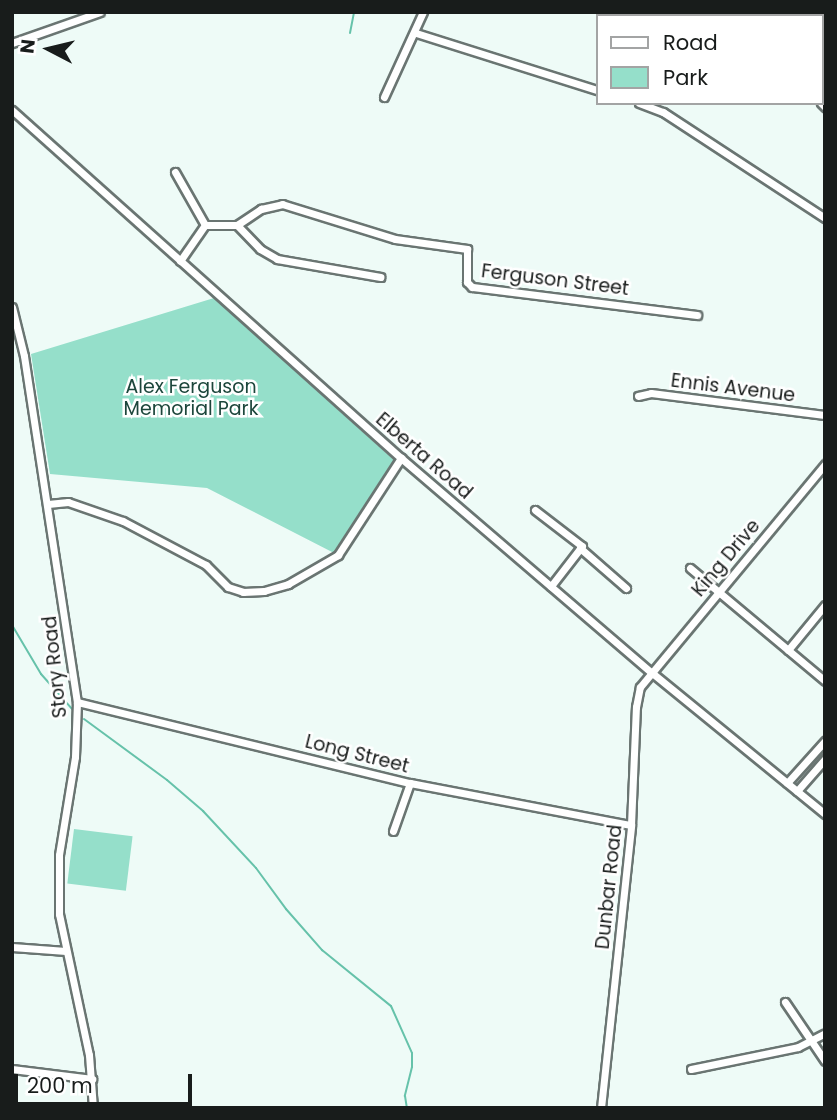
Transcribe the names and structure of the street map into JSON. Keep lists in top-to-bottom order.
{
  "streets": {
    "street": [
      "Ferguson Street",
      "Ennis Avenue",
      "Elberta Road",
      "King Drive",
      "Story Road",
      "Long Street",
      "Dunbar Road"
    ]
  },
  "crossings": [
    ["Elberta Road", "King Drive"],
    ["Elberta Road", "Dunbar Road"],
    ["King Drive", "Dunbar Road"],
    ["Story Road", "Long Street"],
    ["Long Street", "Dunbar Road"]
  ],
  "parks": ["Alex Ferguson Memorial Park"],
  "legend": ["Road", "Park"],
  "scale_bar": "200 m",
  "north": "left"
}
